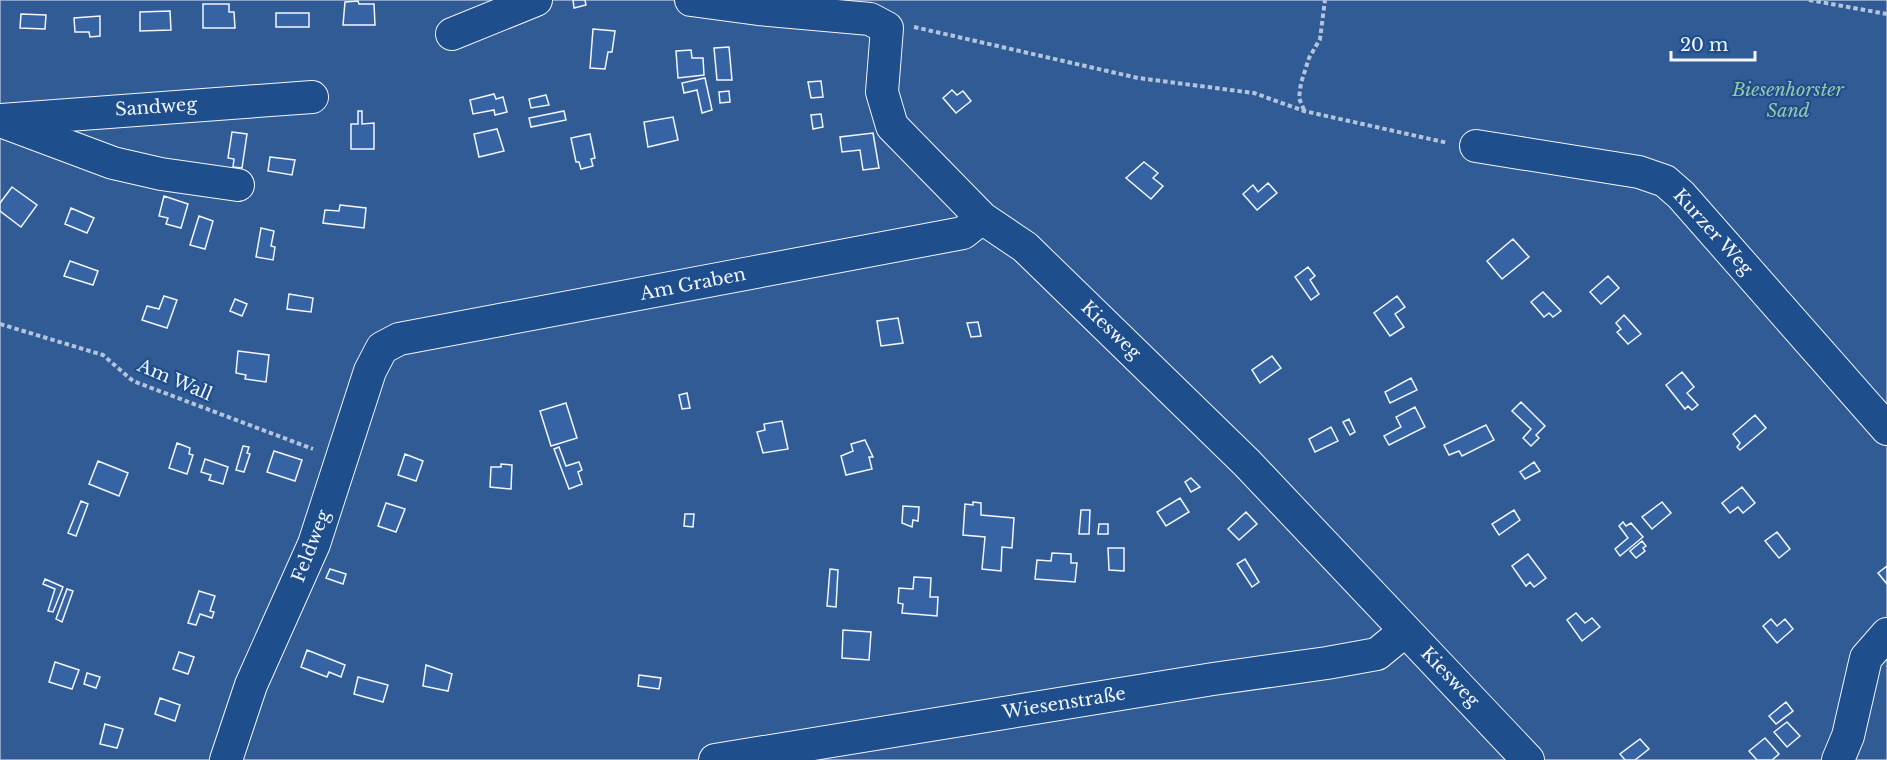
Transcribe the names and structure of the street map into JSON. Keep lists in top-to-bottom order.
{
  "streets": {
    "lane": [
      "Sandweg",
      "Kurzer Weg",
      "Am Graben",
      "Kiesweg",
      "Feldweg",
      "Wiesenstraße"
    ],
    "path": ["Am Wall"]
  },
  "crossings": [
    ["Am Graben", "Kiesweg"],
    ["Am Graben", "Feldweg"],
    ["Kiesweg", "Wiesenstraße"],
    ["Am Wall", "Feldweg"]
  ],
  "parks": ["Biesenhorster Sand"],
  "scale_bar": "20 m"
}
